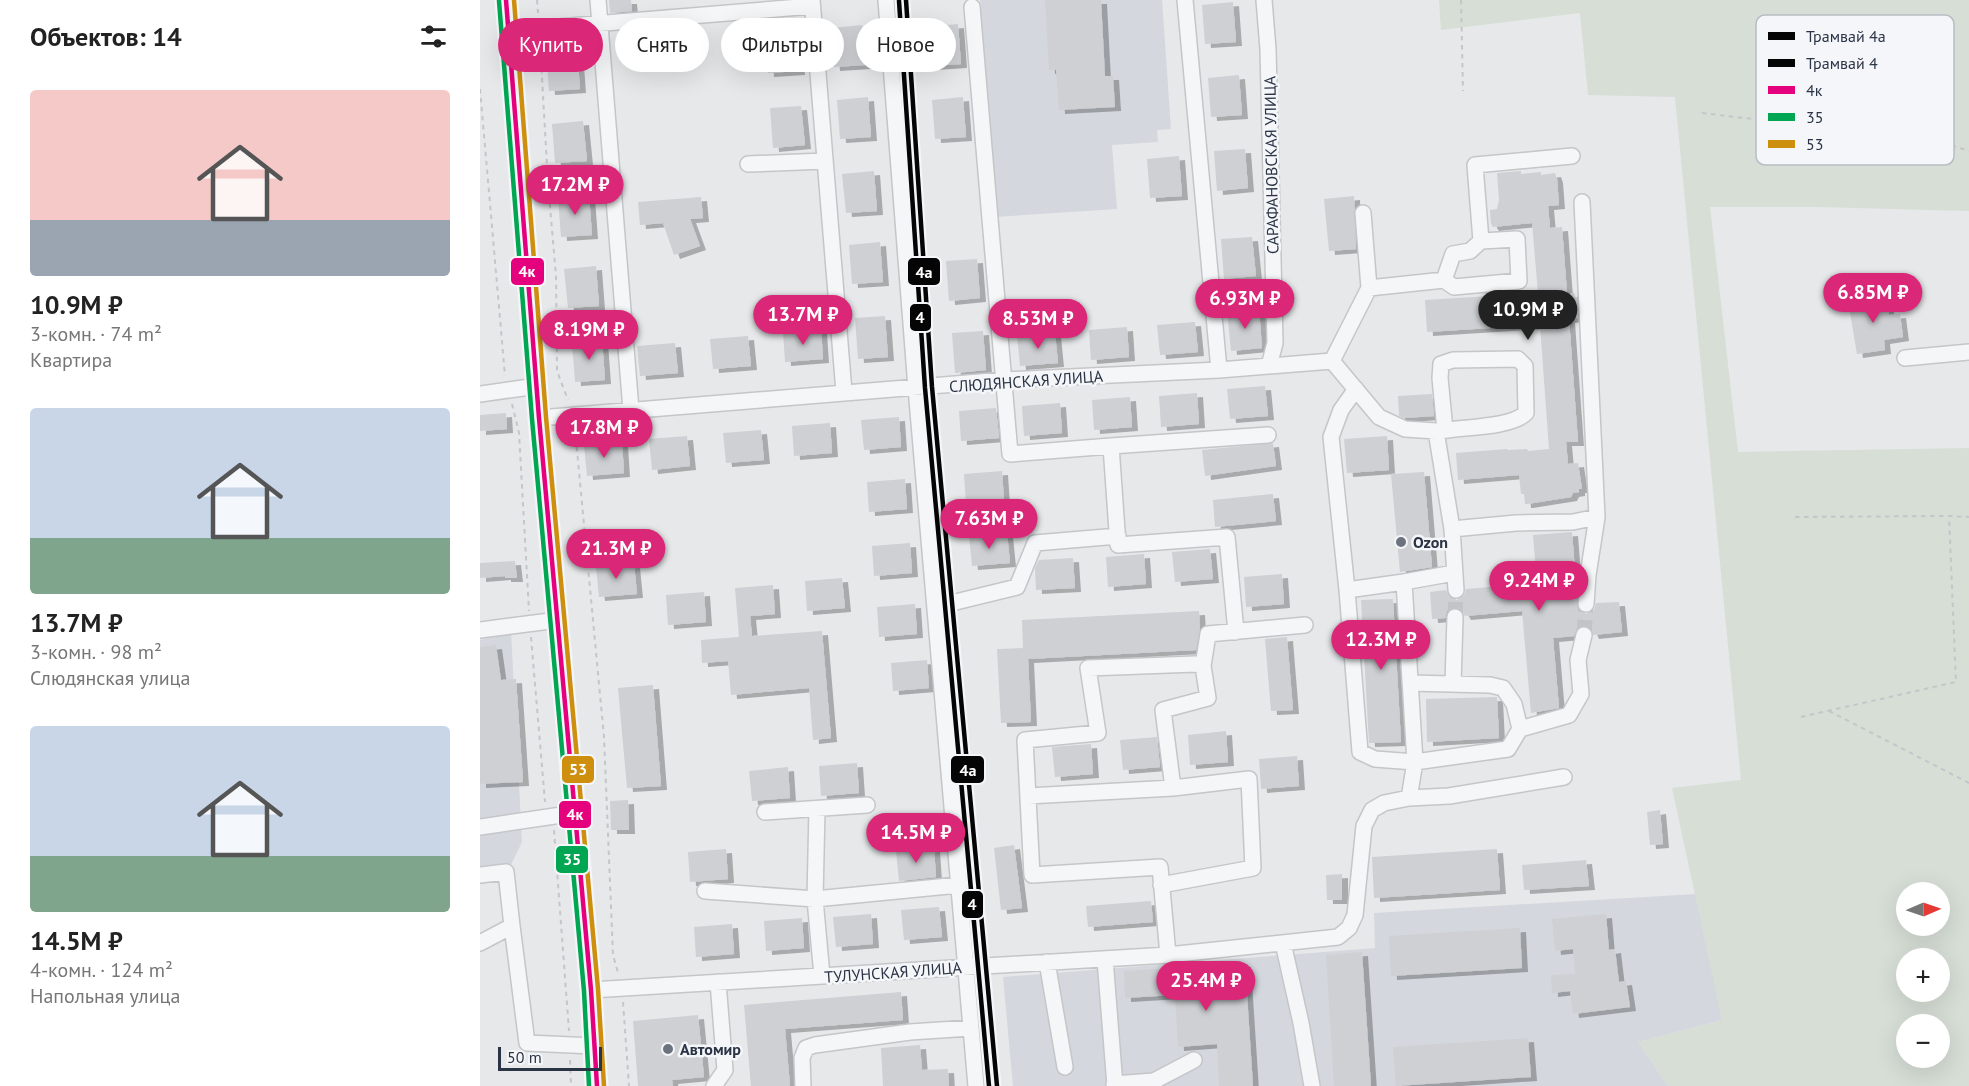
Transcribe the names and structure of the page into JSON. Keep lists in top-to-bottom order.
{
  "streets": {
    "street": ["САРАФАНОВСКАЯ УЛИЦА", "СЛЮДЯНСКАЯ УЛИЦА", "ТУЛУНСКАЯ УЛИЦА"]
  },
  "crossings": [
    ["САРАФАНОВСКАЯ УЛИЦА", "СЛЮДЯНСКАЯ УЛИЦА"]
  ],
  "places": ["Ozon", "Автомир"],
  "lines": [
    "tram line 4a",
    "transit line 4к",
    "transit line 53",
    "tram line 4",
    "transit line 35"
  ],
  "legend": [
    "Трамвай 4a",
    "Трамвай 4",
    "4к",
    "35",
    "53"
  ],
  "scale_bar": "50 m",
  "north": "right",
  "page": {
    "heading": "Объектов: 14",
    "chip": [
      "Купить",
      "Снять",
      "Фильтры",
      "Новое"
    ],
    "list": [
      {
        "name": "10.9M ₽",
        "note": "3-комн. · 74 m² · Квартира"
      },
      {
        "name": "13.7M ₽",
        "note": "3-комн. · 98 m² · Слюдянская улица"
      },
      {
        "name": "14.5M ₽",
        "note": "4-комн. · 124 m² · Напольная улица"
      }
    ],
    "price": [
      "17.2M ₽",
      "6.85M ₽",
      "6.93M ₽",
      "10.9M ₽",
      "13.7M ₽",
      "8.53M ₽",
      "8.19M ₽",
      "17.8M ₽",
      "7.63M ₽",
      "21.3M ₽",
      "9.24M ₽",
      "12.3M ₽",
      "14.5M ₽",
      "25.4M ₽"
    ],
    "map_buttons": ["+", "−"],
    "scale": "50 m"
  }
}
